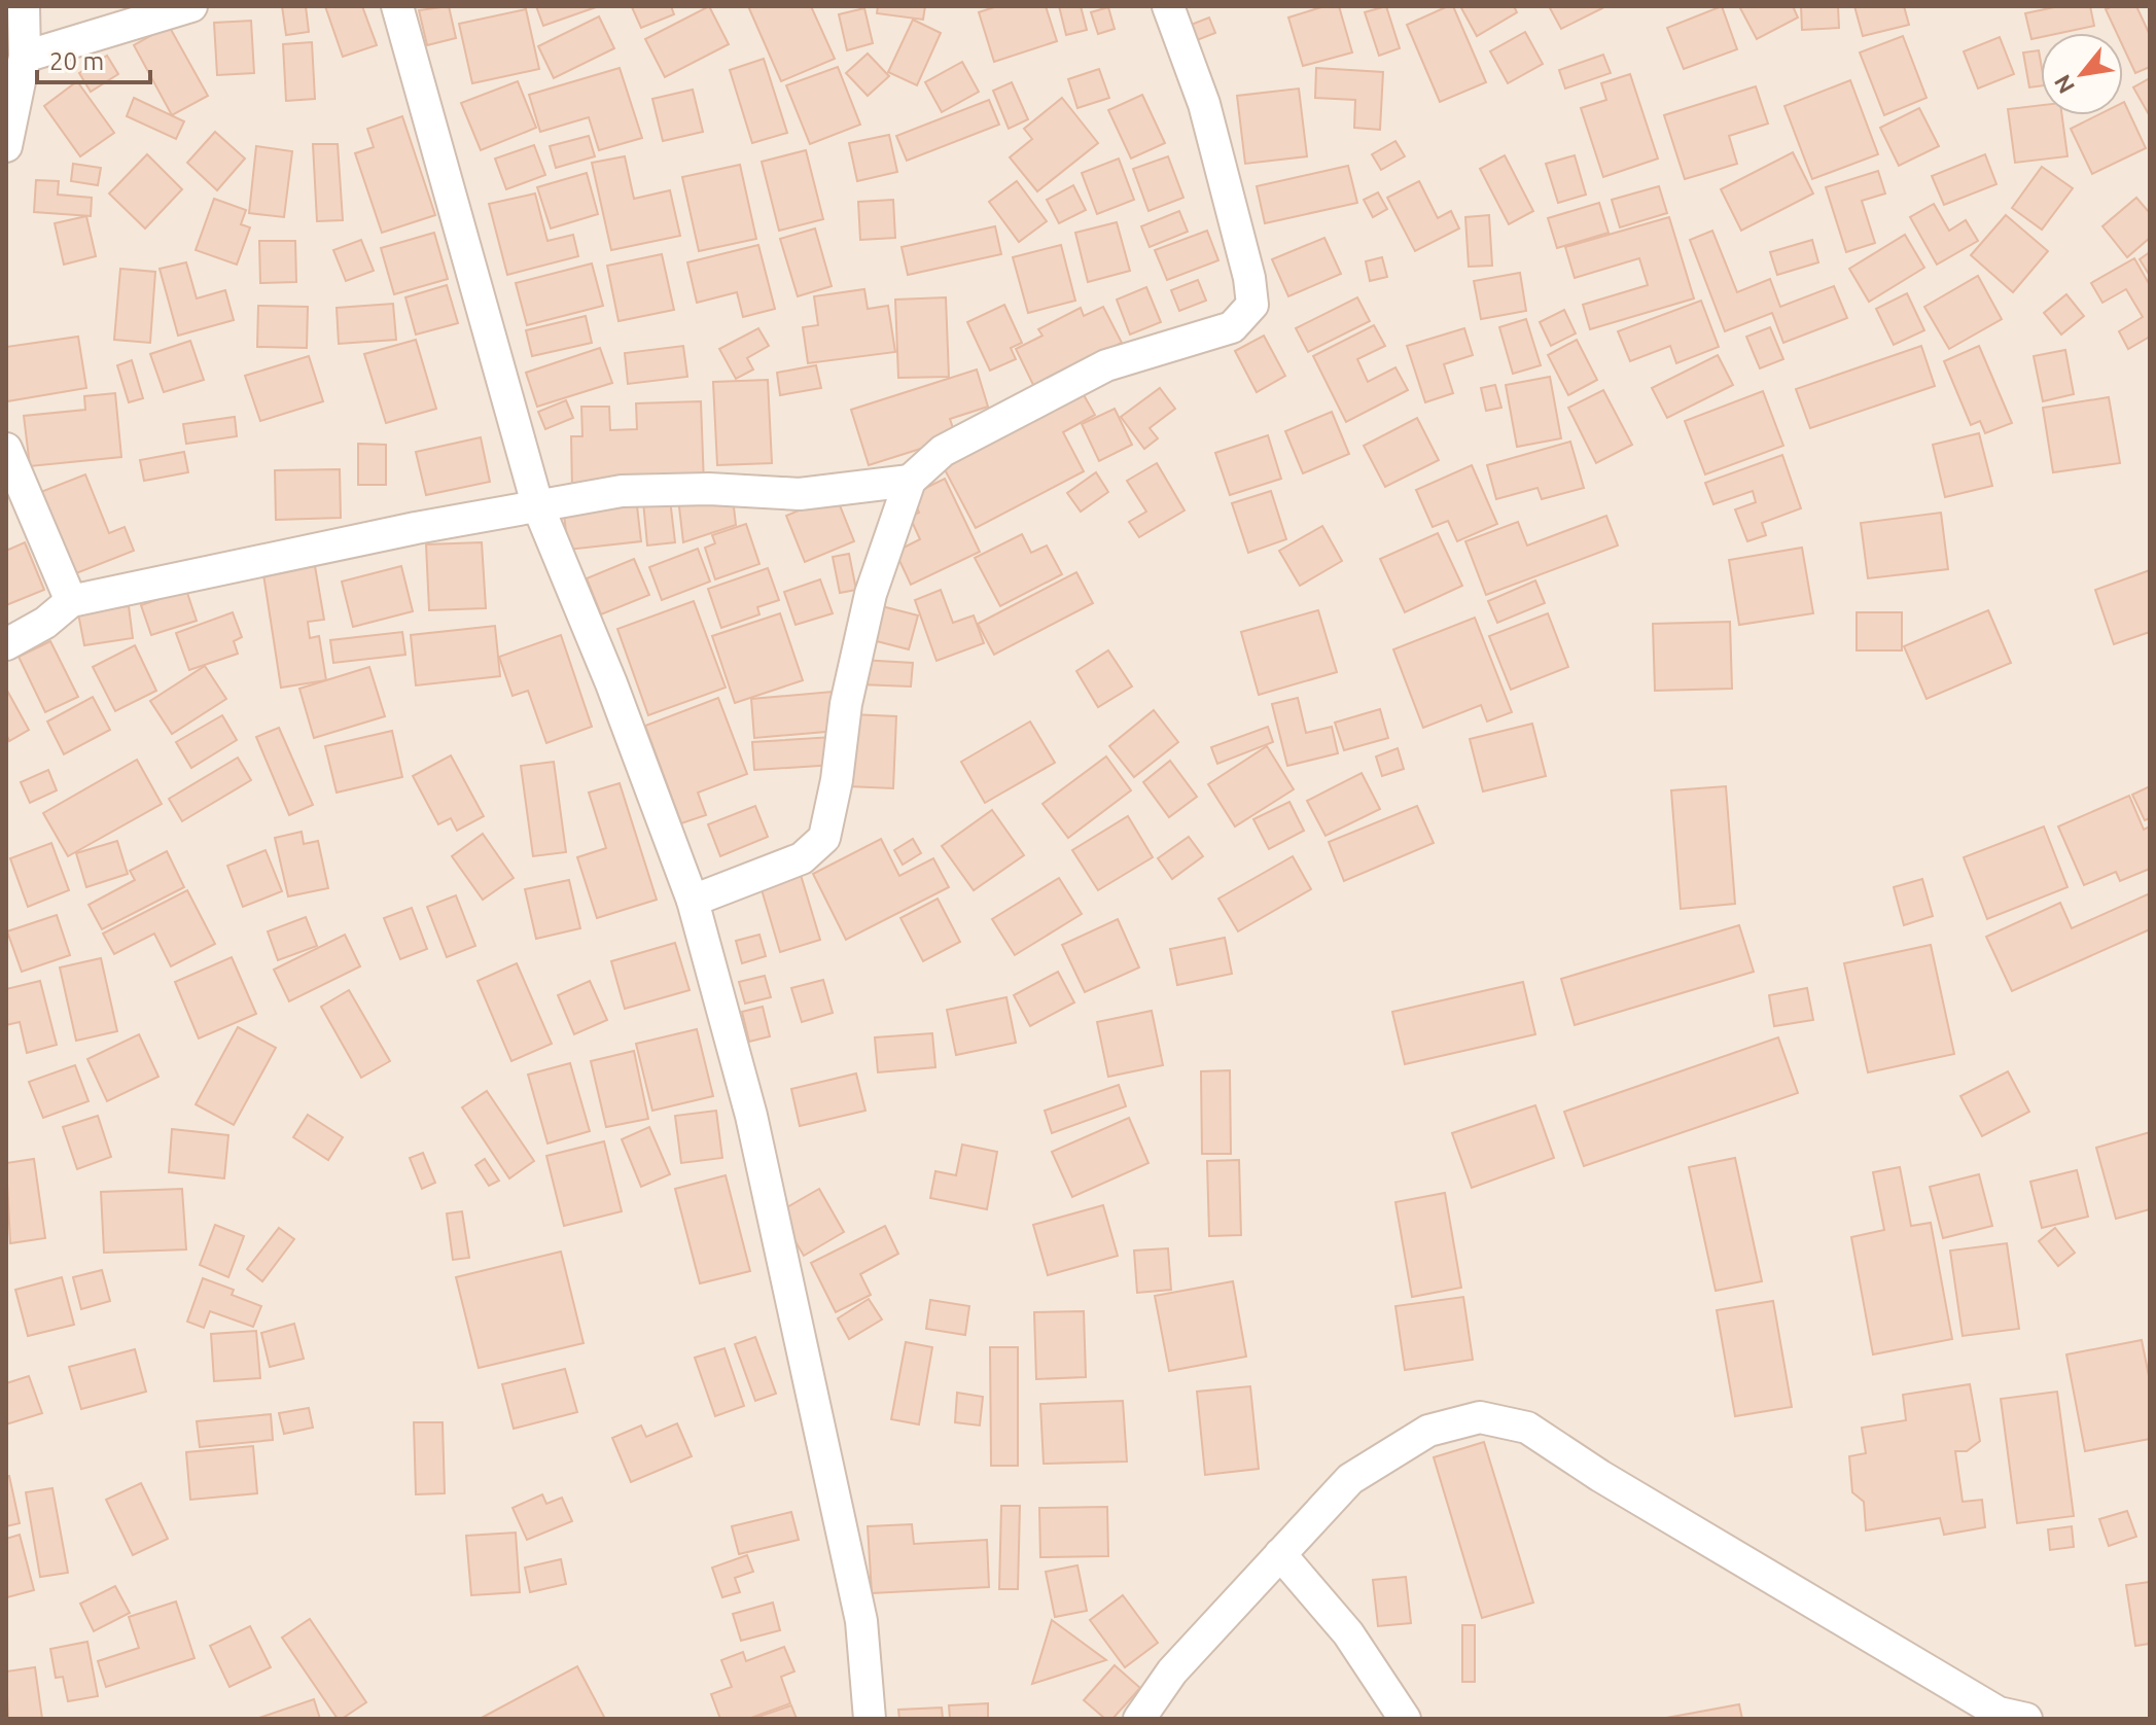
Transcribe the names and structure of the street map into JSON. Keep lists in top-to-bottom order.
{
  "scale_bar": "20 m",
  "north": "bottom left"
}
